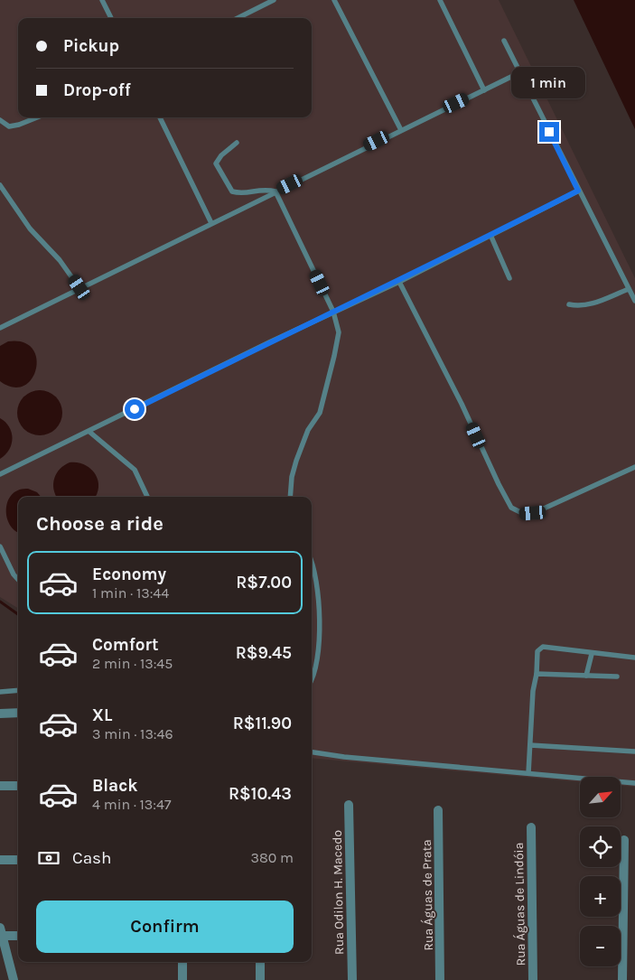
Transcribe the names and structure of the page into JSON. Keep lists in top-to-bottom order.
{
  "streets": {
    "street": ["Rua Odilon H. Macedo", "Rua Águas de Prata", "Rua Águas de Lindóia"]
  },
  "north": "top right",
  "page": {
    "banner": ["Pickup", "Drop-off"],
    "bubble": "1 min",
    "heading": "Choose a ride",
    "list": [
      {
        "name": "Economy",
        "note": "1 min · 13:44",
        "value": "R$7.00"
      },
      {
        "name": "Comfort",
        "note": "2 min · 13:45",
        "value": "R$9.45"
      },
      {
        "name": "XL",
        "note": "3 min · 13:46",
        "value": "R$11.90"
      },
      {
        "name": "Black",
        "note": "4 min · 13:47",
        "value": "R$10.43"
      }
    ],
    "map_buttons": ["+", "−"],
    "pay": ["Cash", "380 m"],
    "buttons": "Confirm"
  }
}
